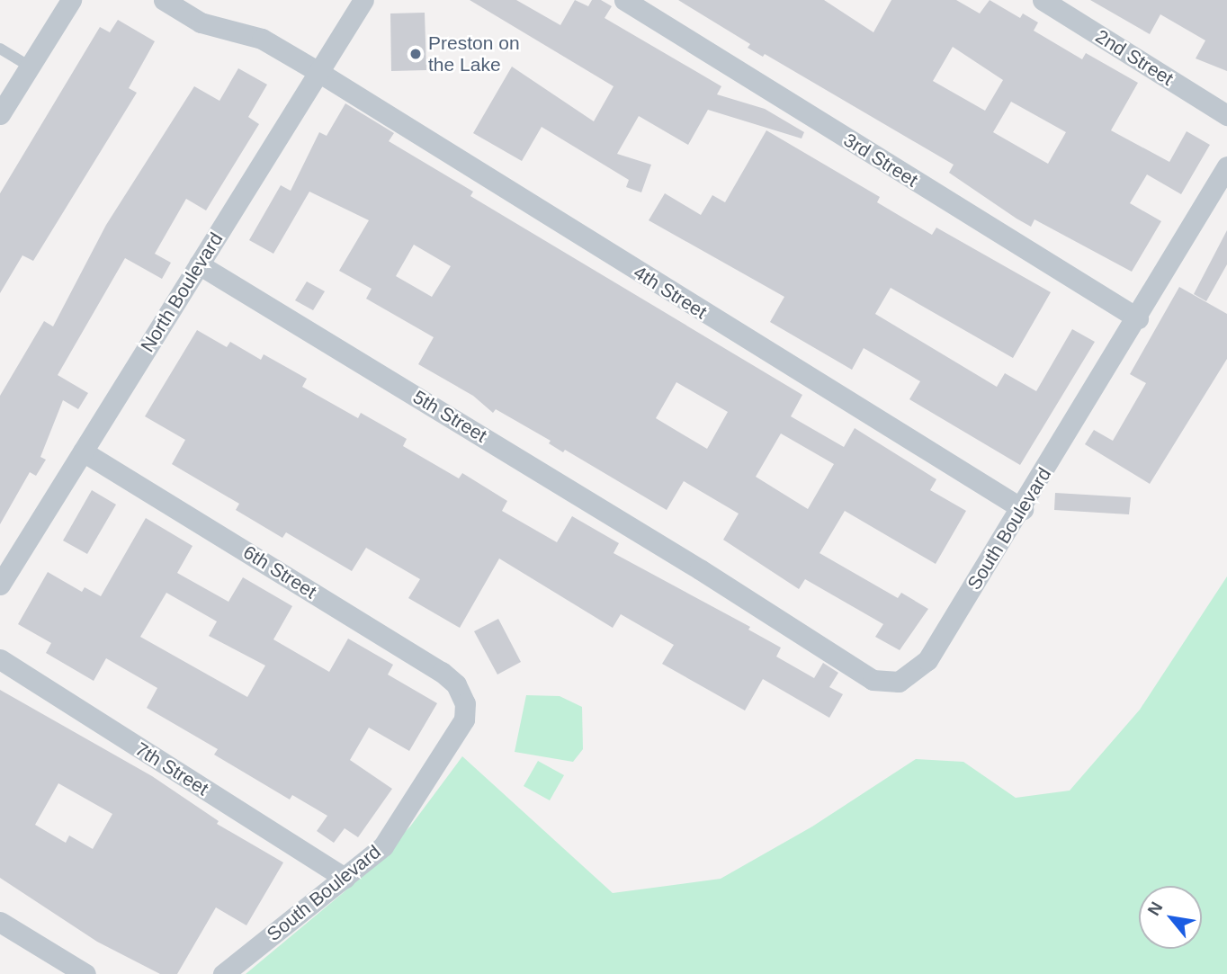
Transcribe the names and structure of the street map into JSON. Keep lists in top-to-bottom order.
{
  "streets": {
    "street": [
      "2nd Street",
      "3rd Street",
      "North Boulevard",
      "4th Street",
      "5th Street",
      "South Boulevard",
      "6th Street",
      "7th Street"
    ]
  },
  "crossings": [
    ["3rd Street", "South Boulevard"],
    ["North Boulevard", "4th Street"],
    ["North Boulevard", "5th Street"],
    ["North Boulevard", "6th Street"],
    ["4th Street", "South Boulevard"],
    ["5th Street", "South Boulevard"],
    ["South Boulevard", "6th Street"],
    ["South Boulevard", "7th Street"]
  ],
  "places": ["Preston on the Lake"],
  "north": "top left"
}
